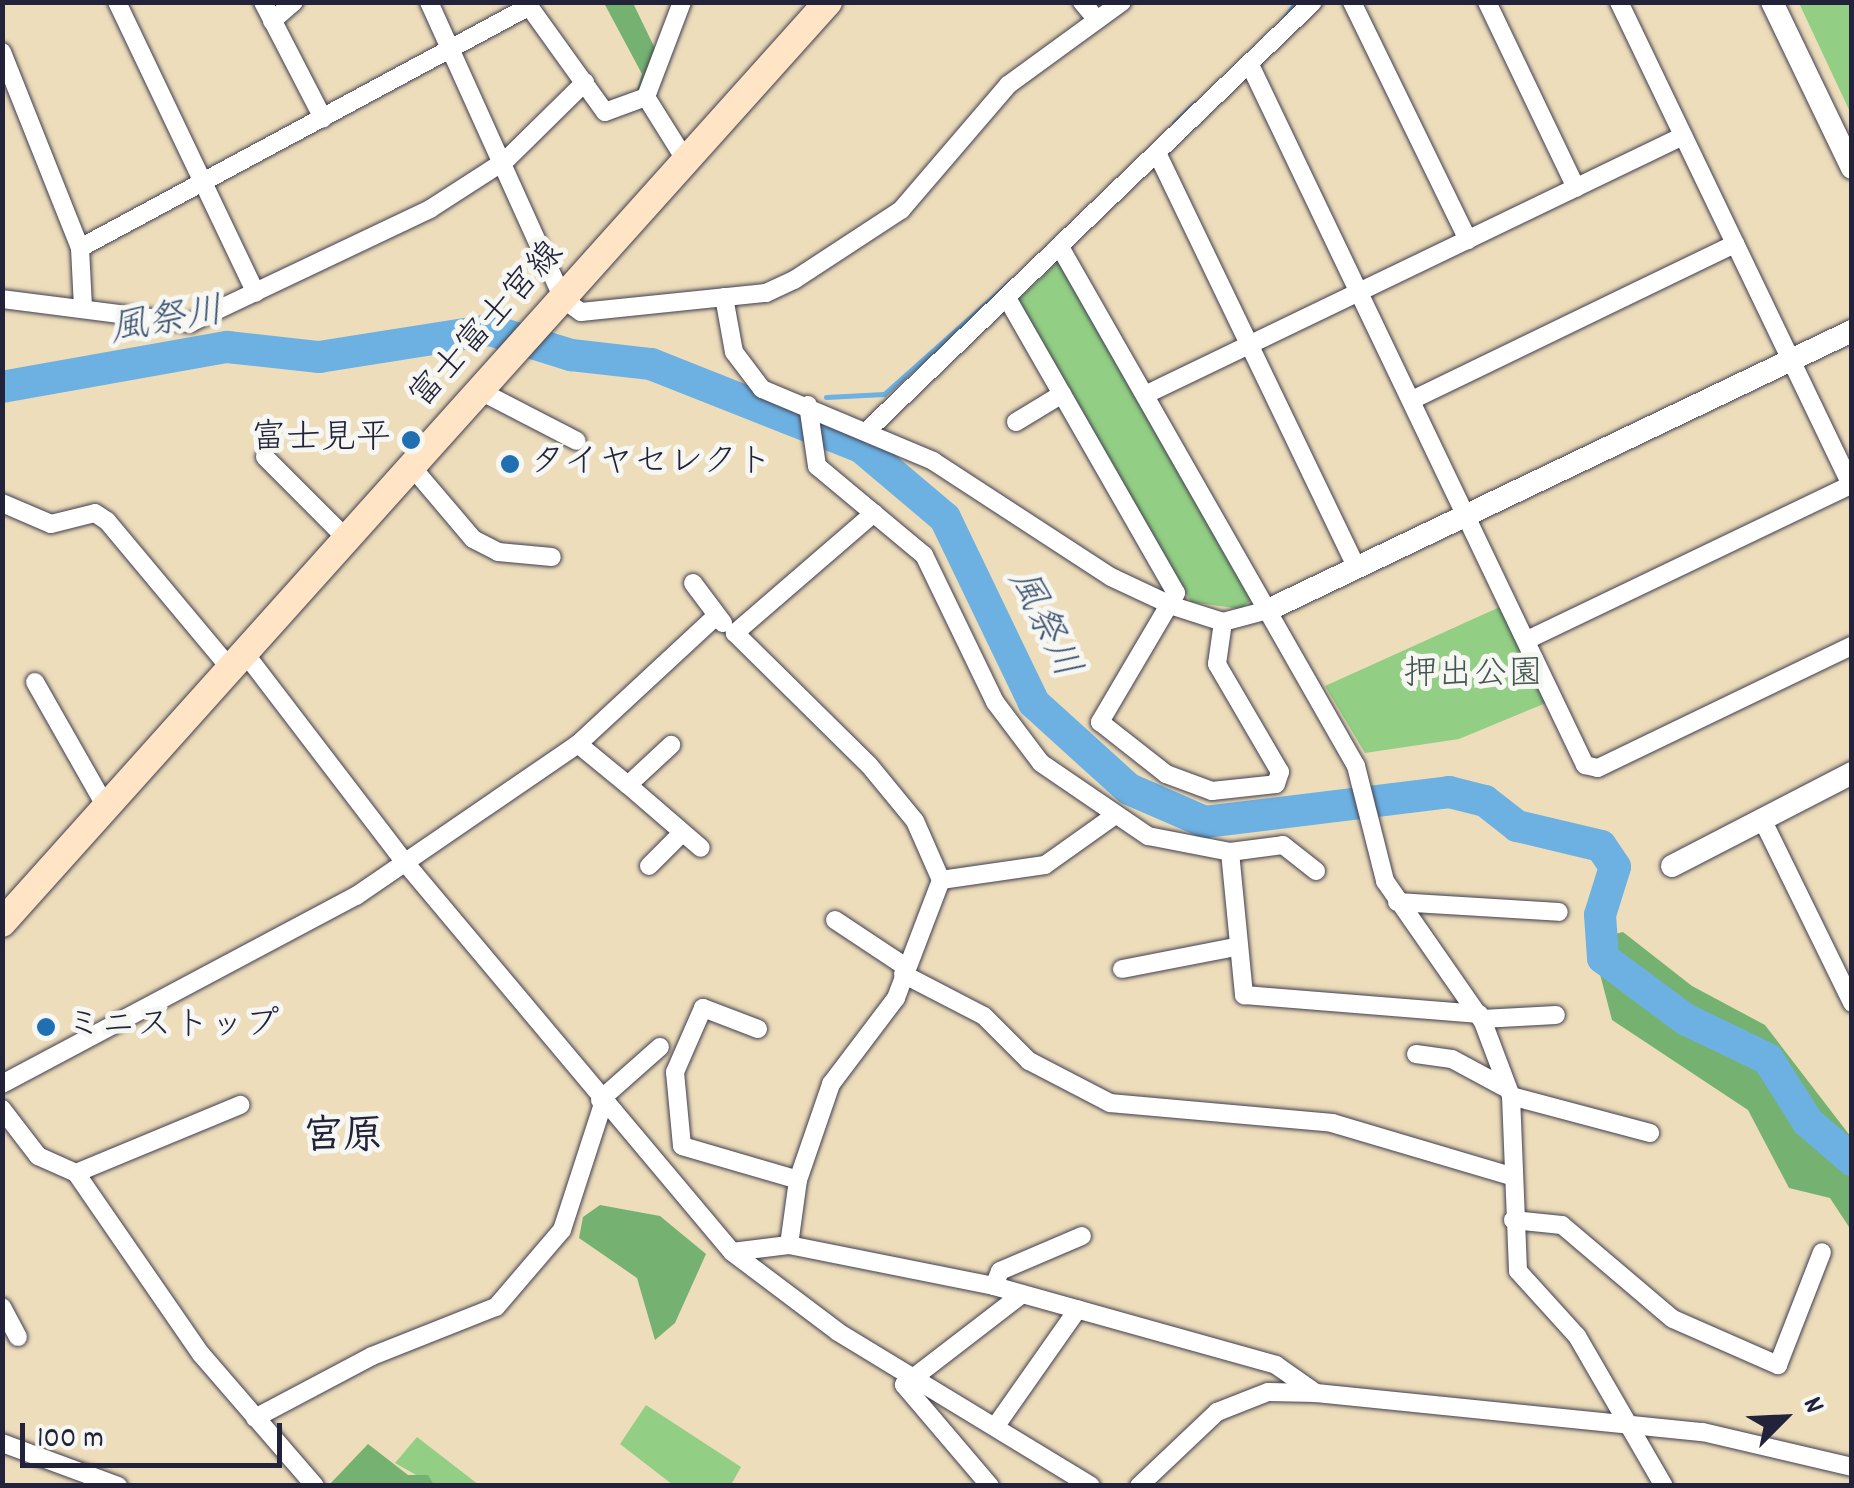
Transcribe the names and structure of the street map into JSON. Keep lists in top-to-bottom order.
{
  "streets": {
    "main road": ["富士富士宮線"]
  },
  "districts": ["宮原"],
  "water": ["風祭川"],
  "parks": ["押出公園"],
  "places": ["富士見平", "タイヤセレクト", "ミニストップ"],
  "scale_bar": "100 m",
  "north": "top right"
}
